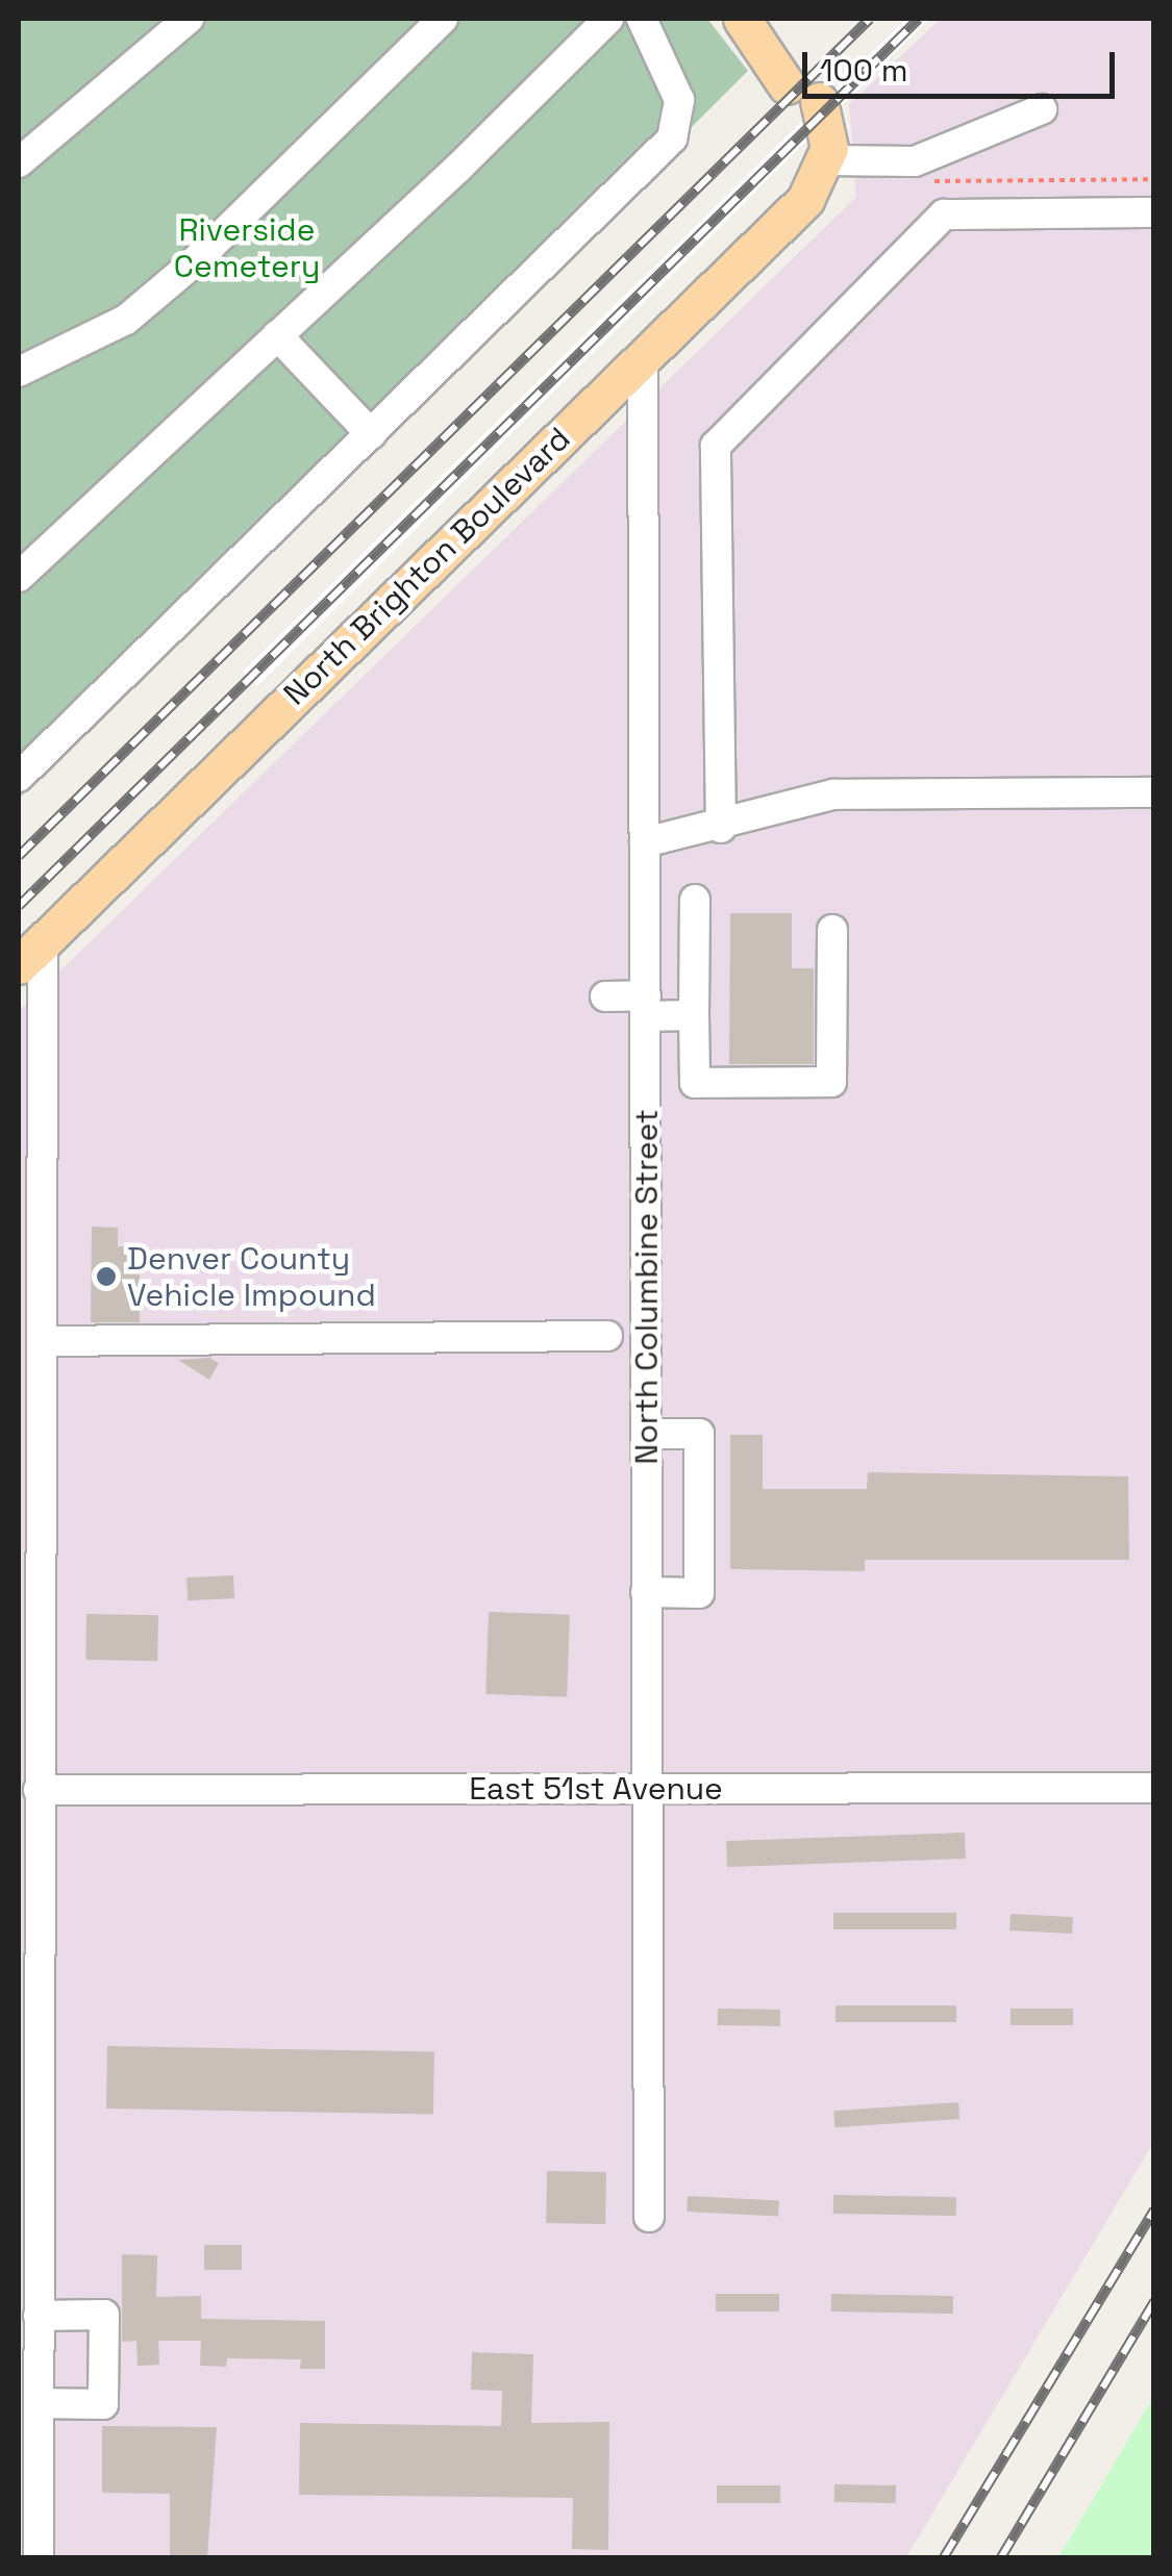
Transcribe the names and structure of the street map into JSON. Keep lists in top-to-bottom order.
{
  "streets": {
    "main road": ["North Brighton Boulevard"],
    "street": ["North Columbine Street", "East 51st Avenue"]
  },
  "crossings": [
    ["North Brighton Boulevard", "North Columbine Street"],
    ["North Columbine Street", "East 51st Avenue"]
  ],
  "parks": ["Riverside Cemetery"],
  "places": ["Denver County Vehicle Impound"],
  "scale_bar": "100 m"
}
